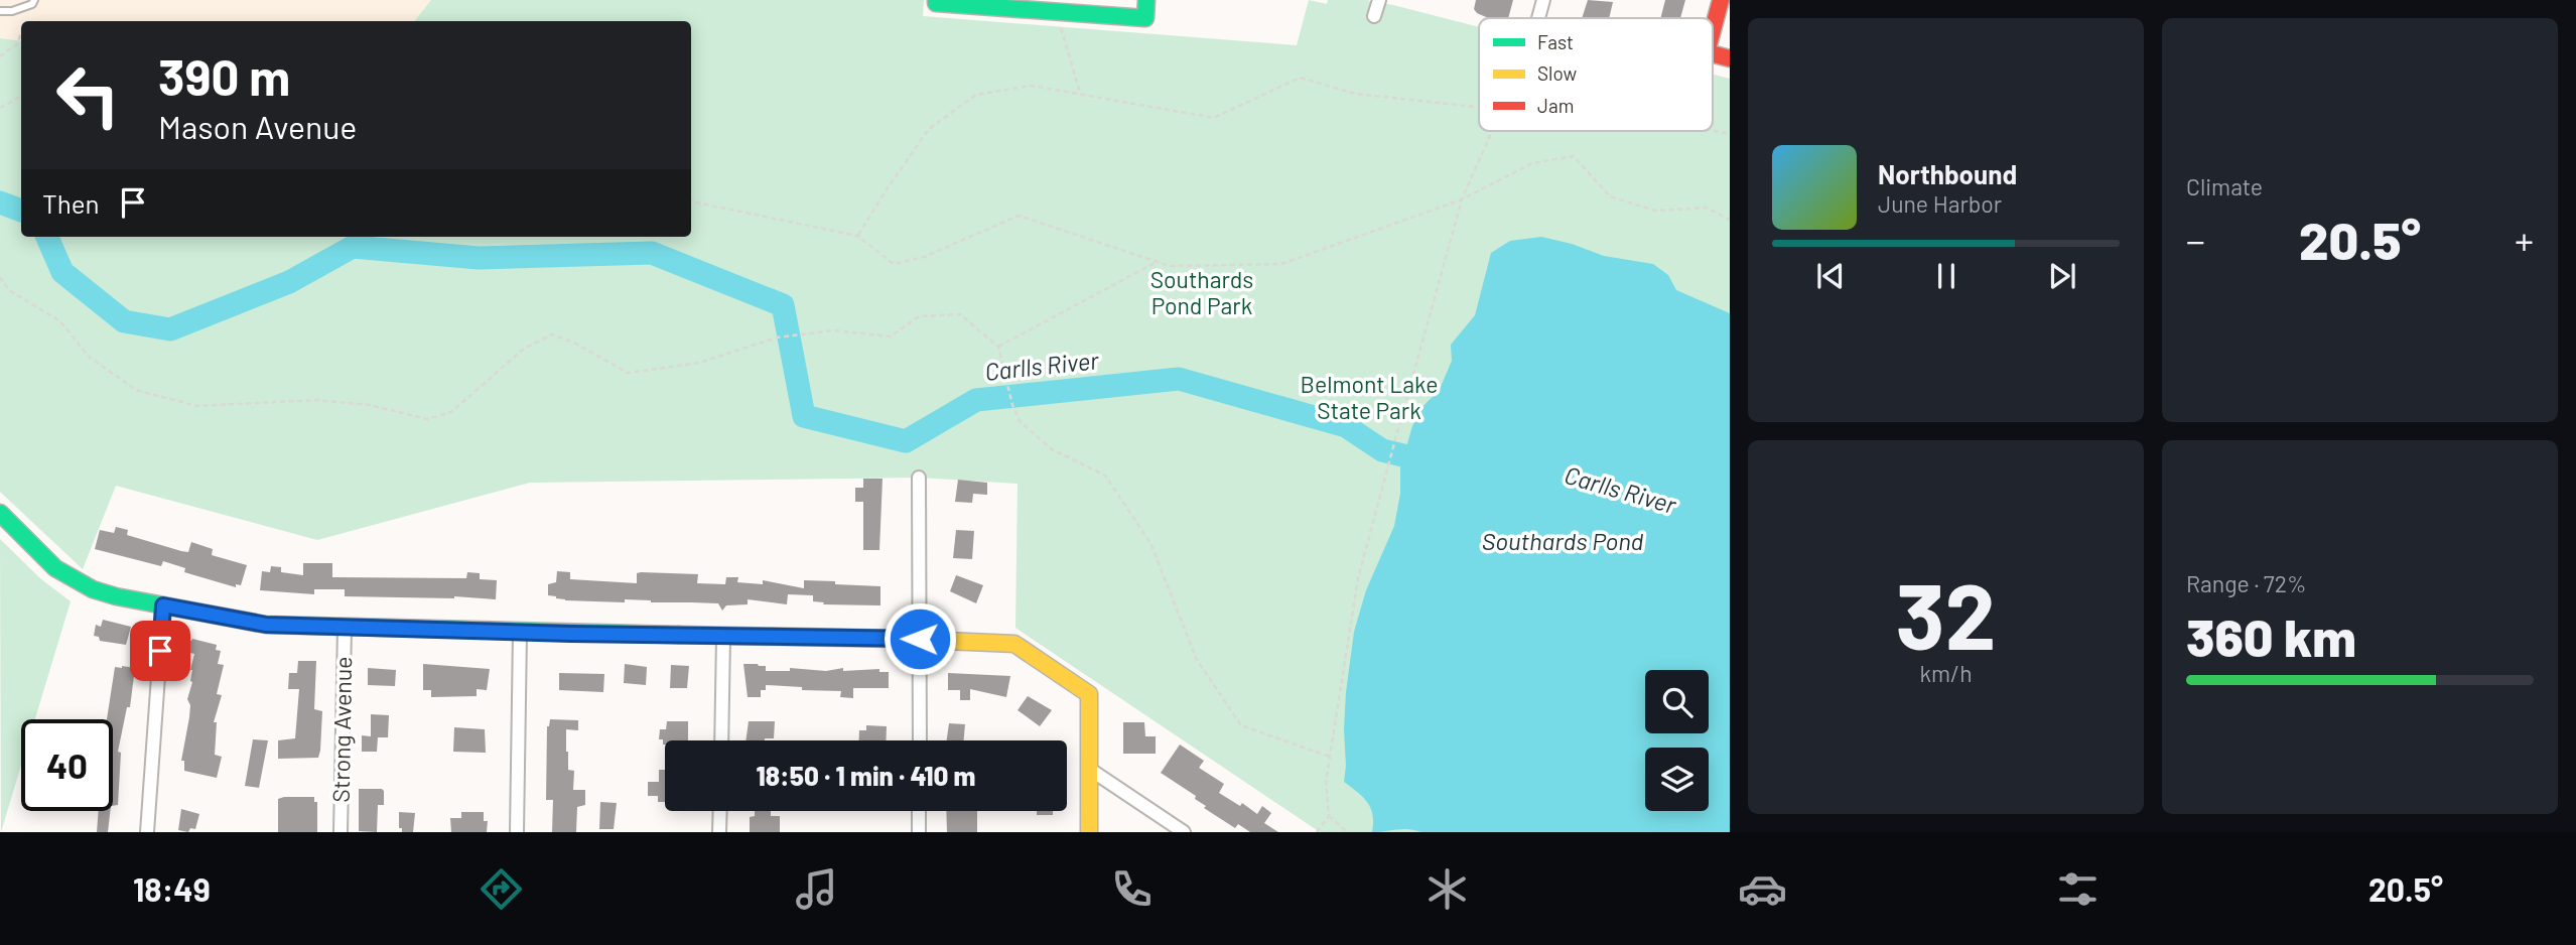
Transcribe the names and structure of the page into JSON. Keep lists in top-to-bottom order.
{
  "streets": {
    "street": ["Strong Avenue"]
  },
  "water": ["Carlls River", "Southards Pond"],
  "parks": ["Southards Pond Park", "Belmont Lake State Park"],
  "legend": ["Fast", "Slow", "Jam"],
  "page": {
    "tile": [
      "Climate",
      ["32", "km/h"],
      ["Range · 72%", "360 km"]
    ],
    "turn": ["390 m", "Mason Avenue"],
    "song": ["Northbound", "June Harbor"],
    "then": "Then",
    "heat": ["−", "20.5°", "+"],
    "limit": "40",
    "trip": "18:50 · 1 min · 410 m",
    "tabs": ["18:49", "20.5°"]
  }
}
